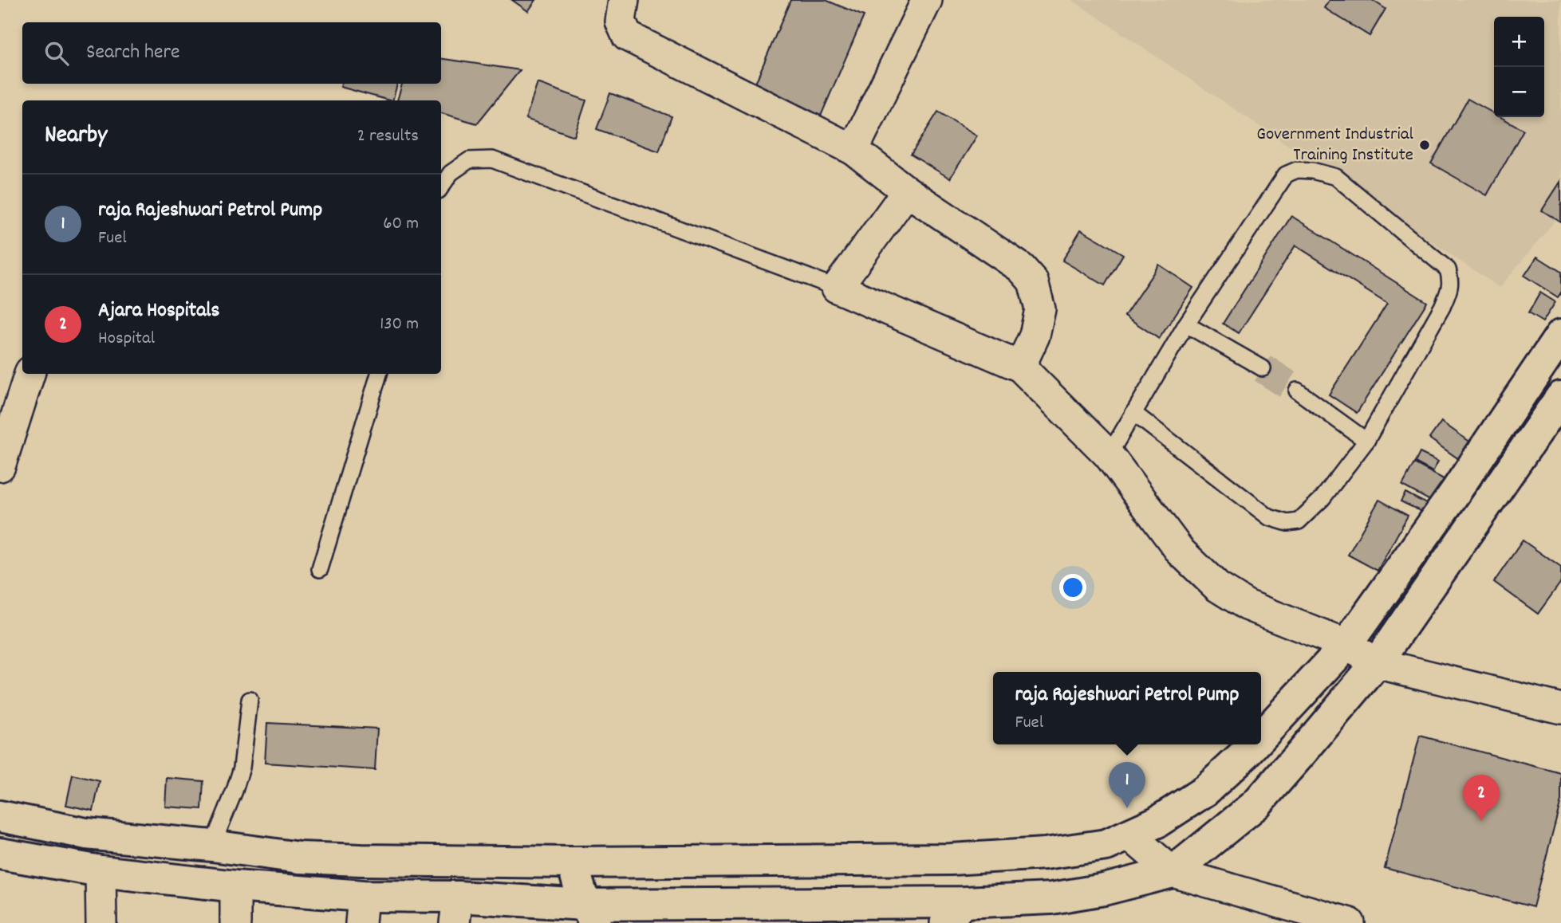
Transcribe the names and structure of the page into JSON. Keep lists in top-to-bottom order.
{
  "places": ["Government Industrial Training Institute"],
  "page": {
    "map_buttons": ["+", "−"],
    "search": "Search here",
    "heading": ["Nearby", "2 results"],
    "list": [
      {
        "mark": "1",
        "name": "raja Rajeshwari Petrol Pump",
        "note": "Fuel",
        "value": "60 m"
      },
      {
        "mark": "2",
        "name": "Ajara Hospitals",
        "note": "Hospital",
        "value": "130 m"
      }
    ],
    "popup": ["raja Rajeshwari Petrol Pump", "Fuel"],
    "pins": ["1", "2"]
  }
}
